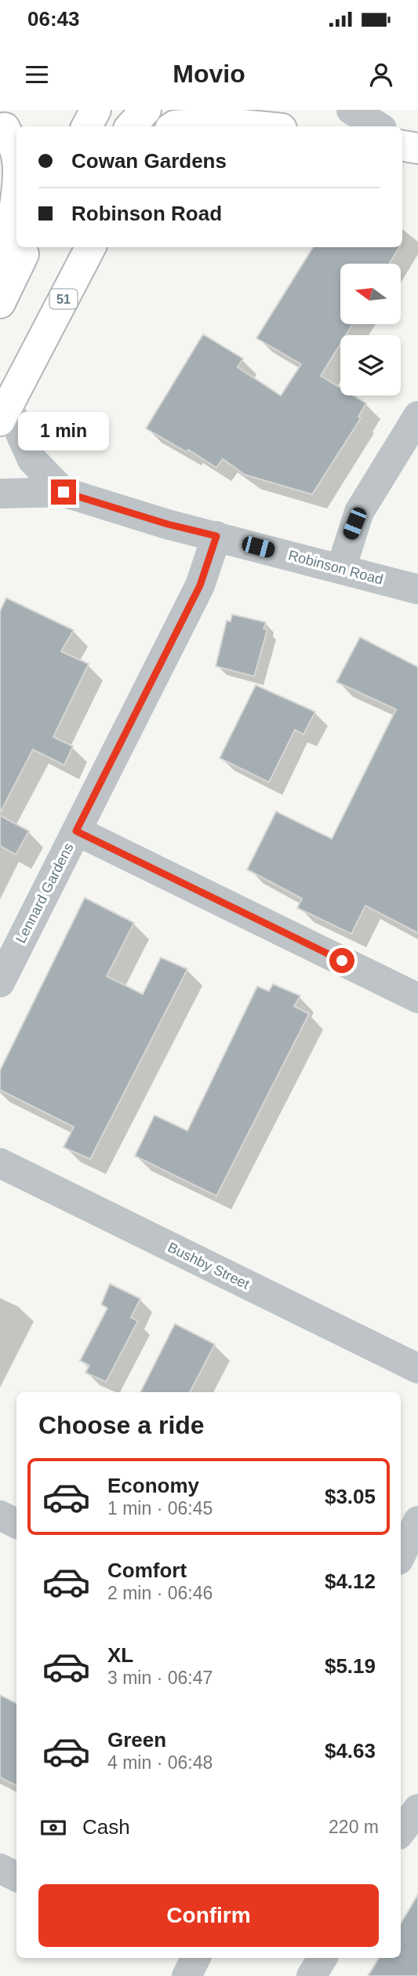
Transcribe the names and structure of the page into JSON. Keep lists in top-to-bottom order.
{
  "streets": {
    "highway": ["51"],
    "street": ["Robinson Road", "Lennard Gardens", "Bushby Street"]
  },
  "crossings": [
    ["51", "Robinson Road"],
    ["Robinson Road", "Lennard Gardens"]
  ],
  "north": "left",
  "page": {
    "status": "06:43",
    "header": "Movio",
    "banner": ["Cowan Gardens", "Robinson Road"],
    "bubble": "1 min",
    "heading": "Choose a ride",
    "list": [
      {
        "name": "Economy",
        "note": "1 min · 06:45",
        "value": "$3.05"
      },
      {
        "name": "Comfort",
        "note": "2 min · 06:46",
        "value": "$4.12"
      },
      {
        "name": "XL",
        "note": "3 min · 06:47",
        "value": "$5.19"
      },
      {
        "name": "Green",
        "note": "4 min · 06:48",
        "value": "$4.63"
      }
    ],
    "pay": ["Cash", "220 m"],
    "buttons": "Confirm"
  }
}
